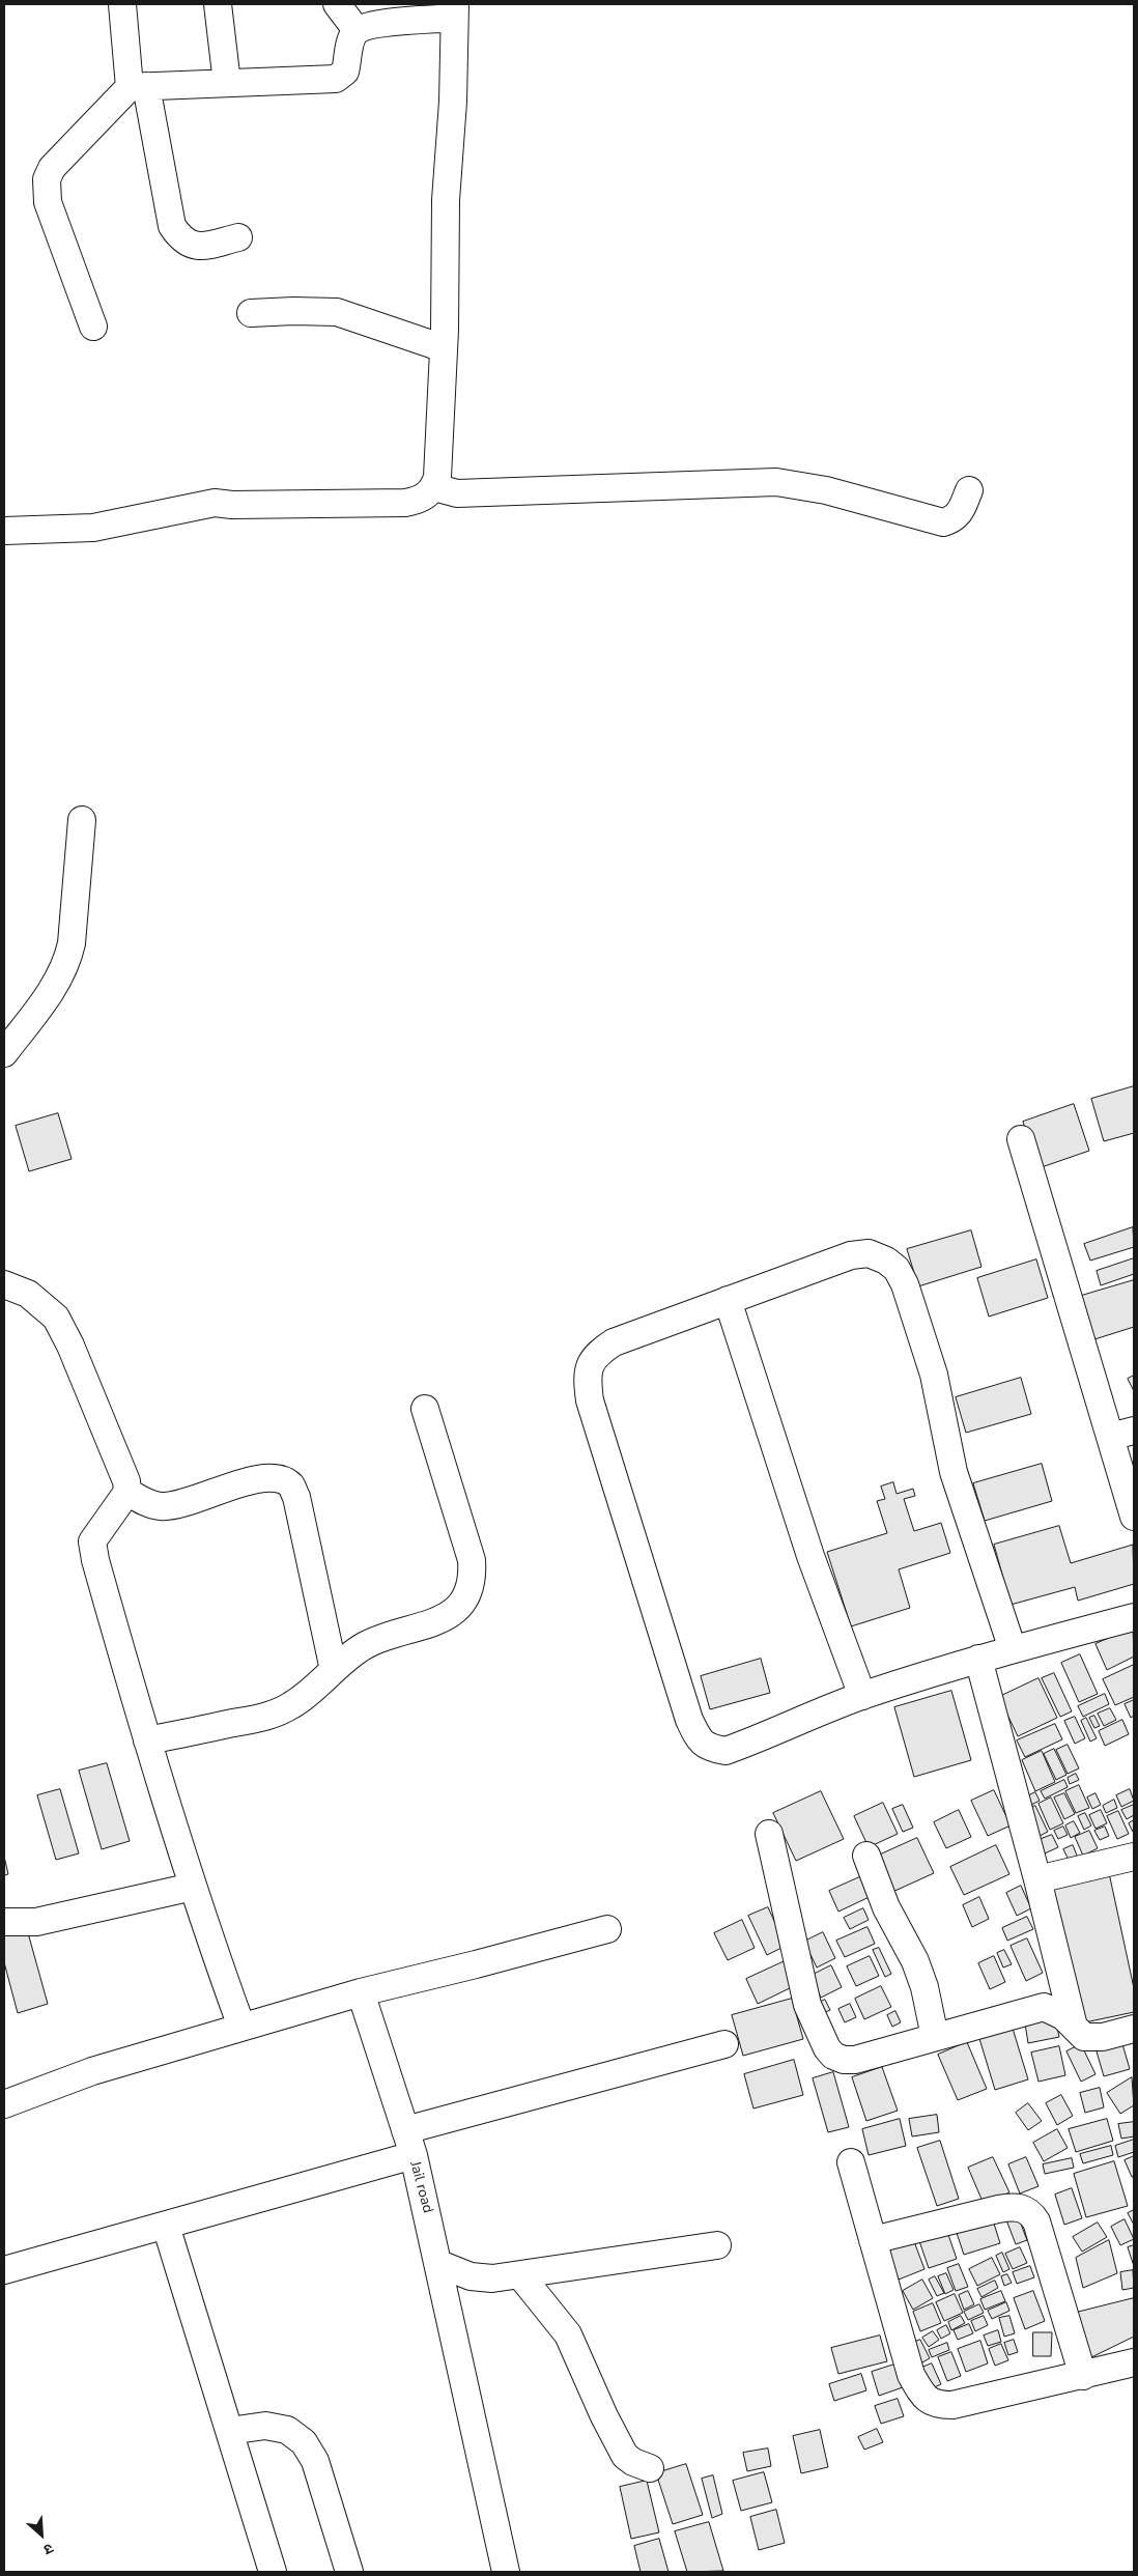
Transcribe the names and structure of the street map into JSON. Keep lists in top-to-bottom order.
{
  "streets": {
    "street": ["Jail road"]
  },
  "north": "bottom right"
}
